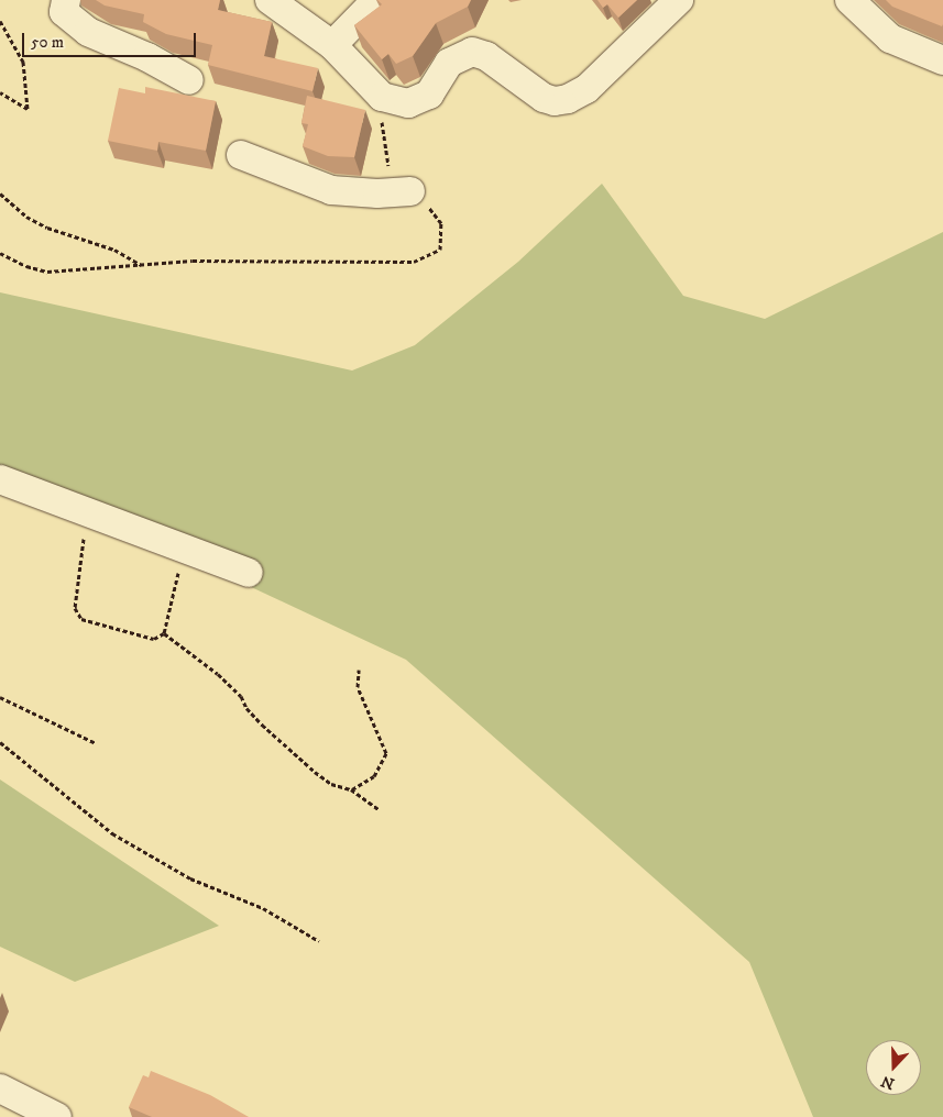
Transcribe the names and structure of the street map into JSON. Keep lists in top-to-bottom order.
{
  "scale_bar": "50 m",
  "north": "bottom"
}
